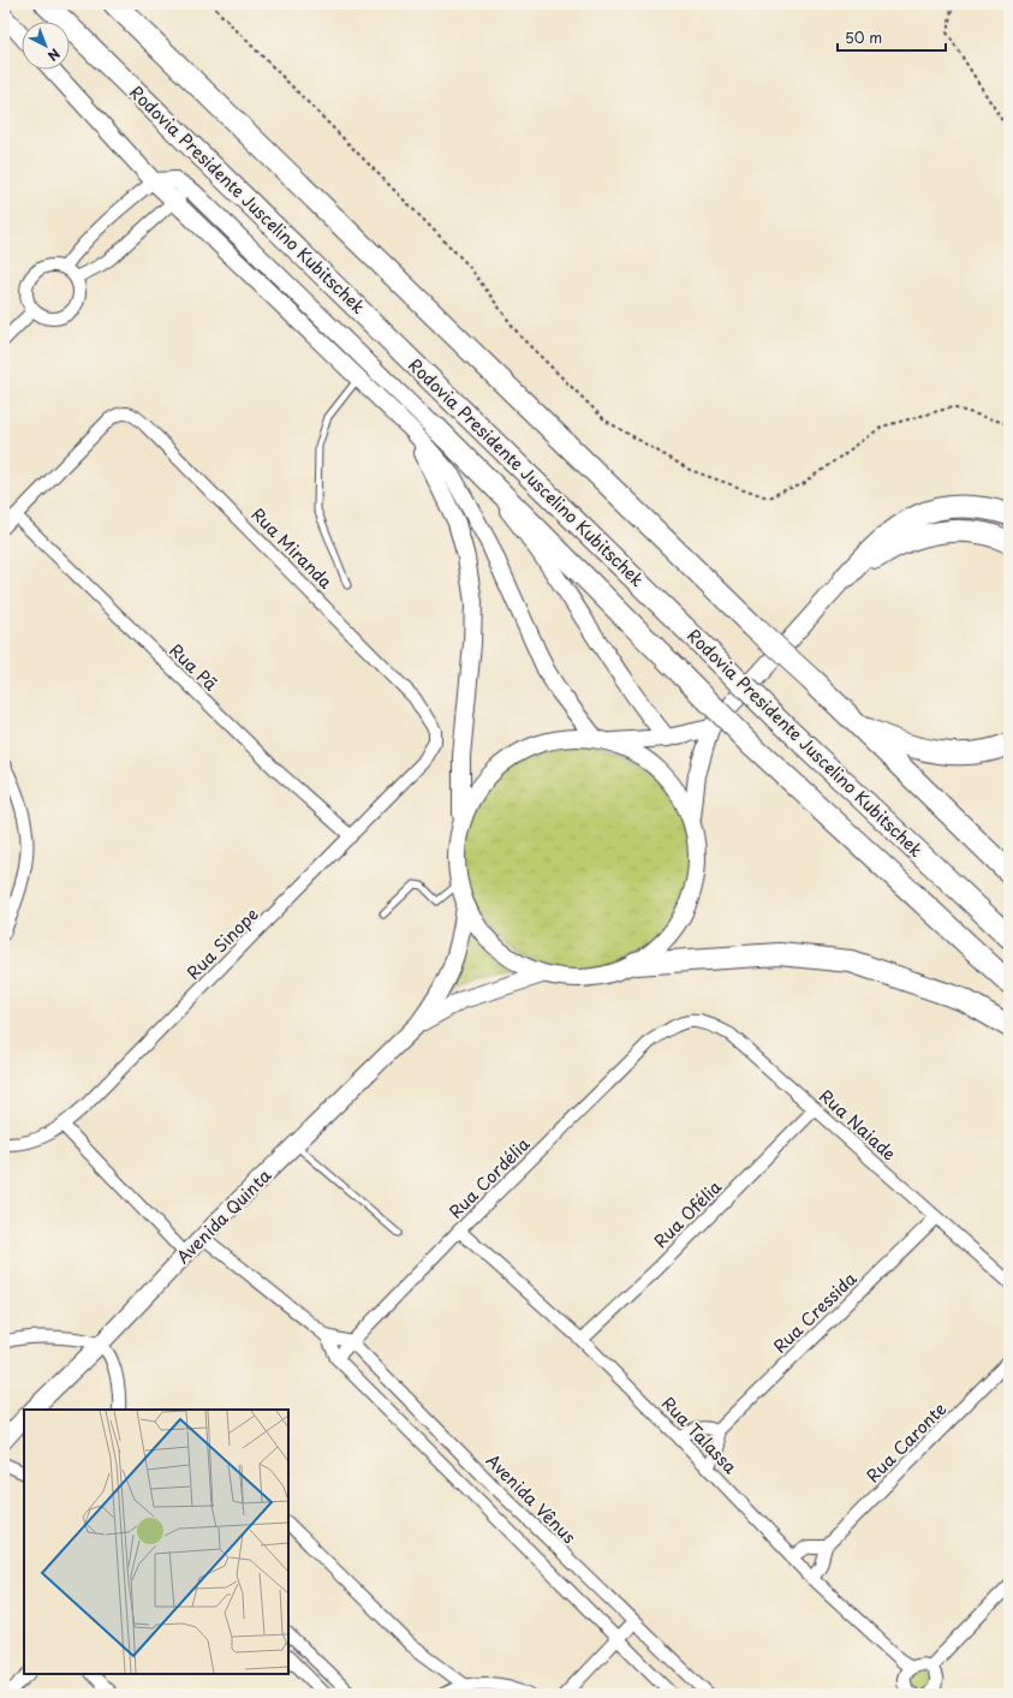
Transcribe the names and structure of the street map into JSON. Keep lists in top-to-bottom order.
{
  "streets": {
    "highway": ["Rodovia Presidente Juscelino Kubitschek"],
    "street": [
      "Rua Miranda",
      "Rua Pã",
      "Rua Sinope",
      "Rua Naiade",
      "Rua Cordélia",
      "Rua Ofélia",
      "Avenida Quinta",
      "Rua Cressida",
      "Rua Talassa",
      "Rua Caronte",
      "Avenida Vênus"
    ]
  },
  "crossings": [
    ["Rua Miranda", "Rua Pã"],
    ["Rua Miranda", "Rua Sinope"],
    ["Rua Pã", "Rua Sinope"],
    ["Rua Naiade", "Rua Cordélia"],
    ["Rua Naiade", "Rua Ofélia"],
    ["Rua Naiade", "Rua Cressida"],
    ["Rua Cordélia", "Rua Talassa"],
    ["Rua Cordélia", "Avenida Vênus"],
    ["Rua Ofélia", "Rua Talassa"],
    ["Rua Talassa", "Rua Caronte"]
  ],
  "scale_bar": "50 m",
  "north": "bottom right"
}
